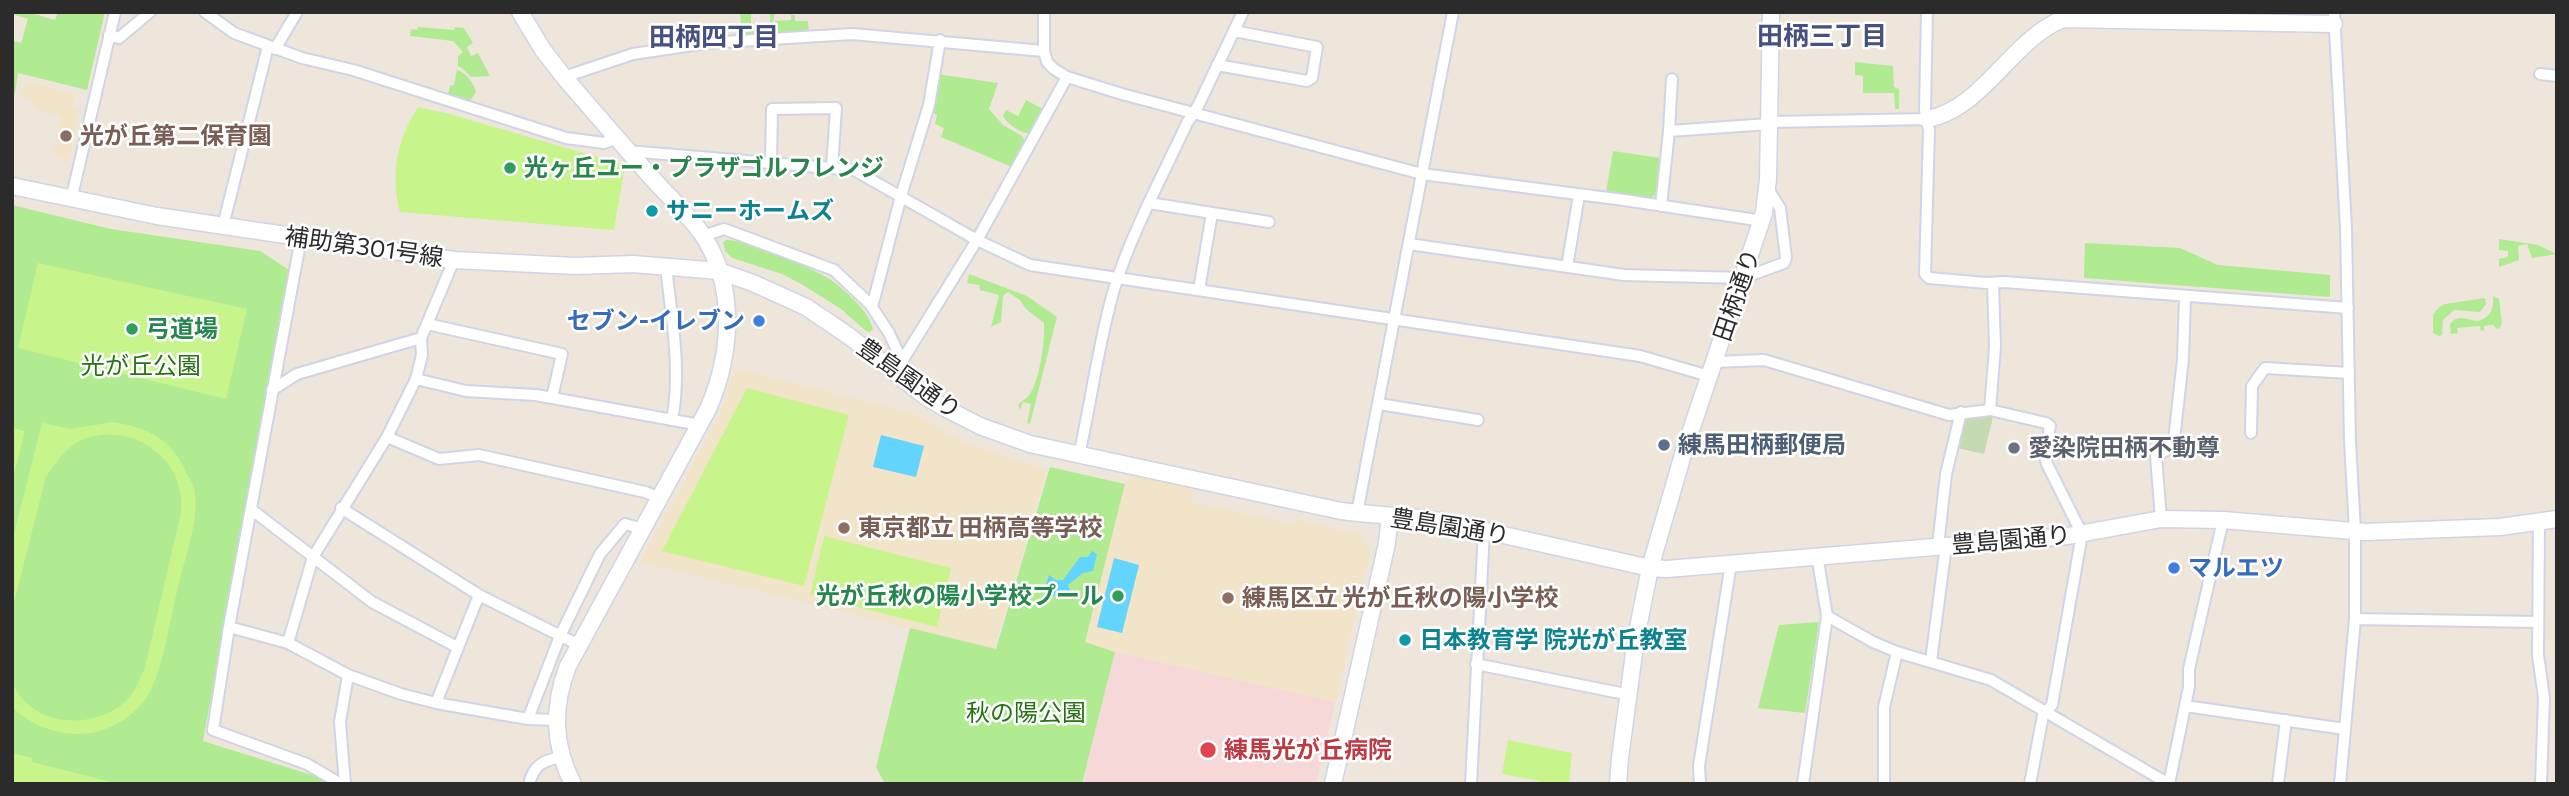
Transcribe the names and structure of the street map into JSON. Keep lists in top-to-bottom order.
{
  "streets": {
    "street": ["補助第301号線", "田柄通り", "豊島園通り"]
  },
  "crossings": [
    ["補助第301号線", "豊島園通り"],
    ["田柄通り", "豊島園通り"]
  ],
  "districts": ["田柄三丁目", "田柄四丁目"],
  "parks": ["光が丘公園", "秋の陽公園"],
  "places": [
    "光が丘第二保育園",
    "光ヶ丘ユー・プラザゴルフレンジ",
    "サニーホームズ",
    "セブン-イレブン",
    "弓道場",
    "練馬田柄郵便局",
    "愛染院田柄不動尊",
    "東京都立 田柄高等学校",
    "マルエツ",
    "光が丘秋の陽小学校プール",
    "練馬区立 光が丘秋の陽小学校",
    "日本教育学 院光が丘教室",
    "練馬光が丘病院"
  ]
}
